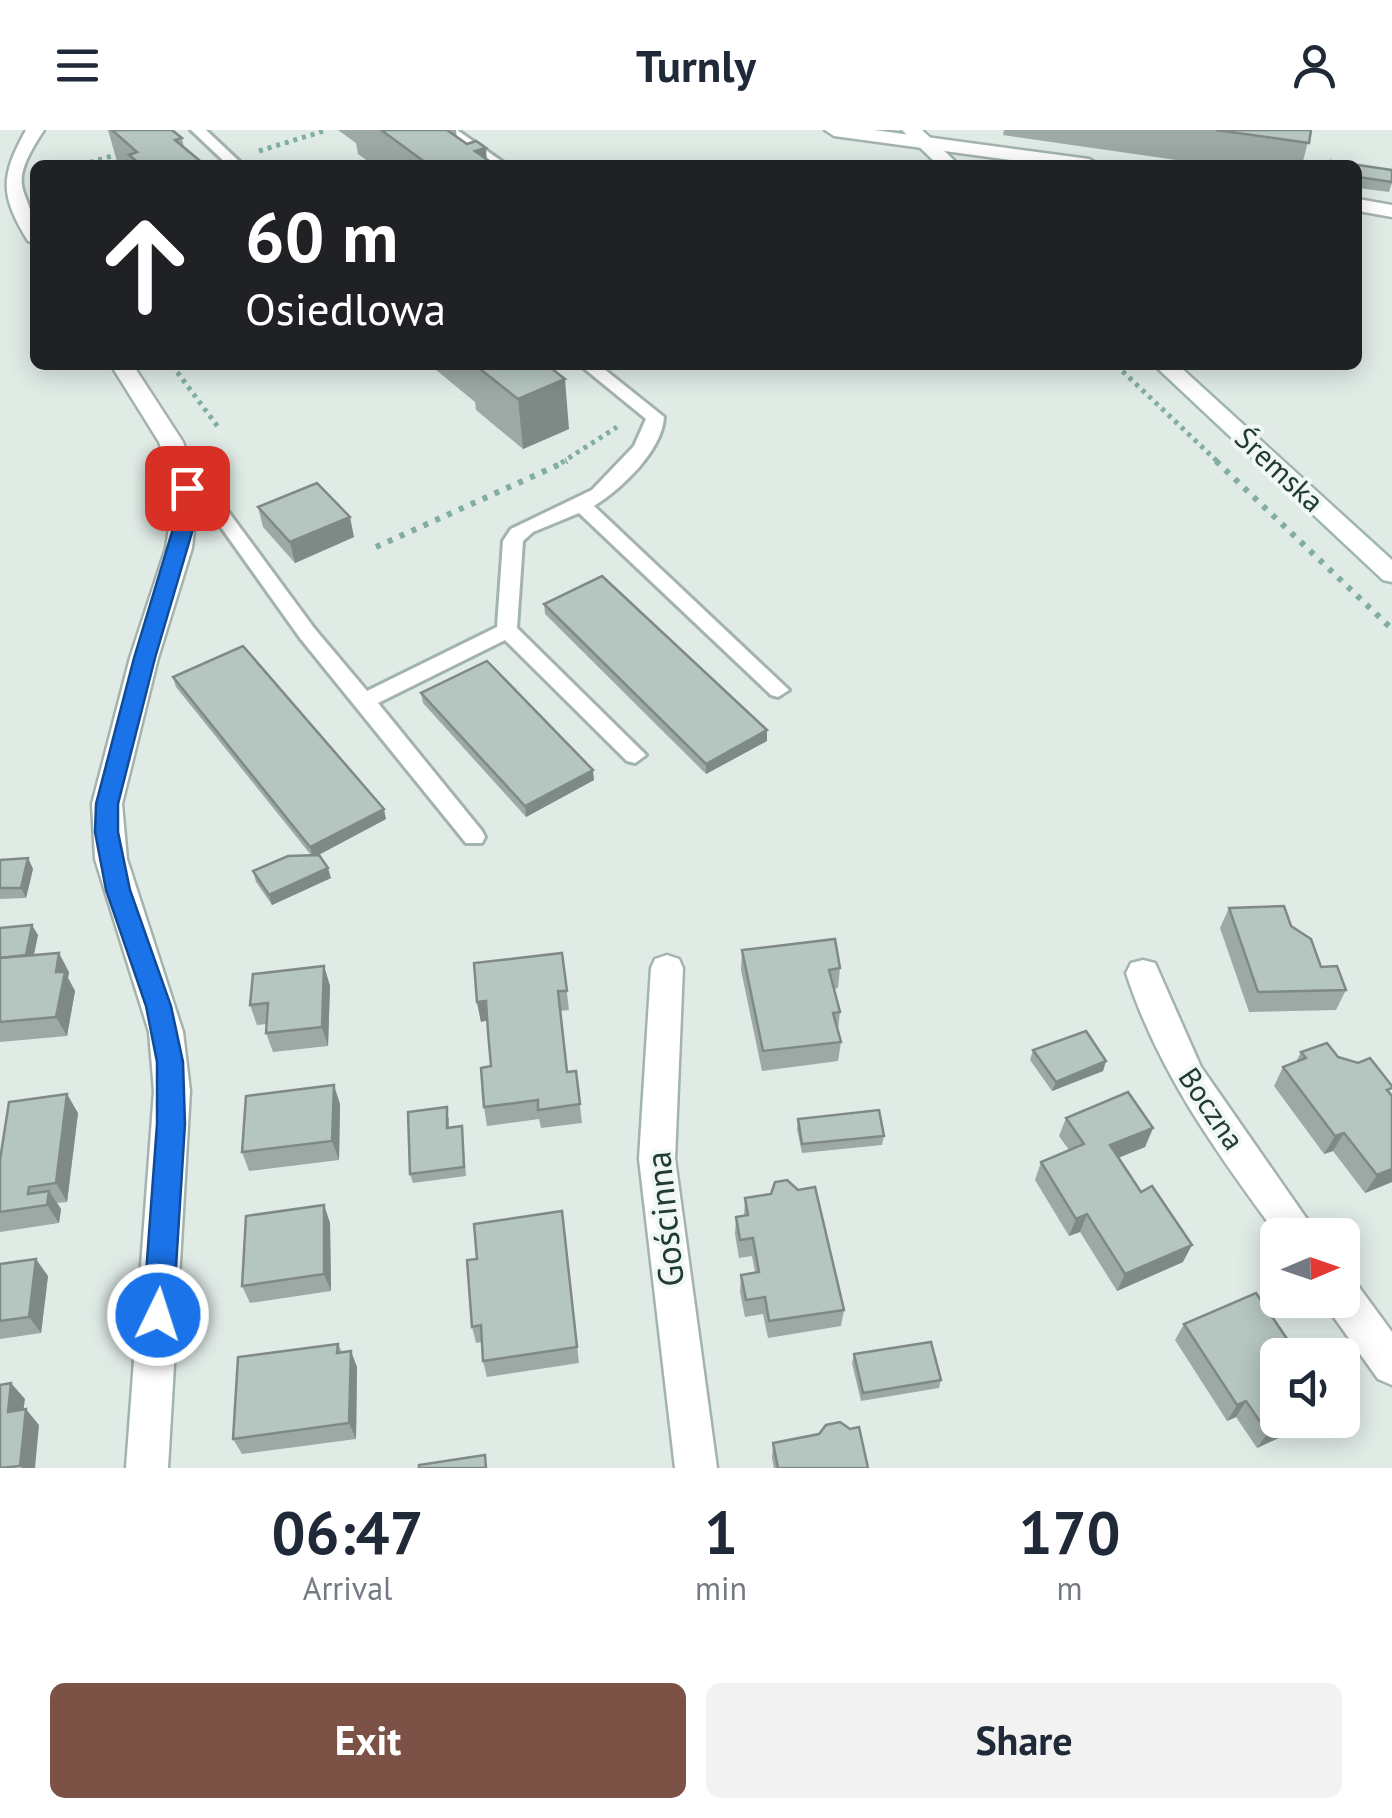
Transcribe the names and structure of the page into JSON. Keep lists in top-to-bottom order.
{
  "streets": {
    "street": ["Śremska", "Boczna", "Gościnna"]
  },
  "north": "right",
  "page": {
    "header": "Turnly",
    "turn": ["60 m", "Osiedlowa"],
    "eta": [
      "06:47",
      "Arrival",
      "1",
      "min",
      "170",
      "m"
    ],
    "buttons": ["Exit", "Share"]
  }
}
